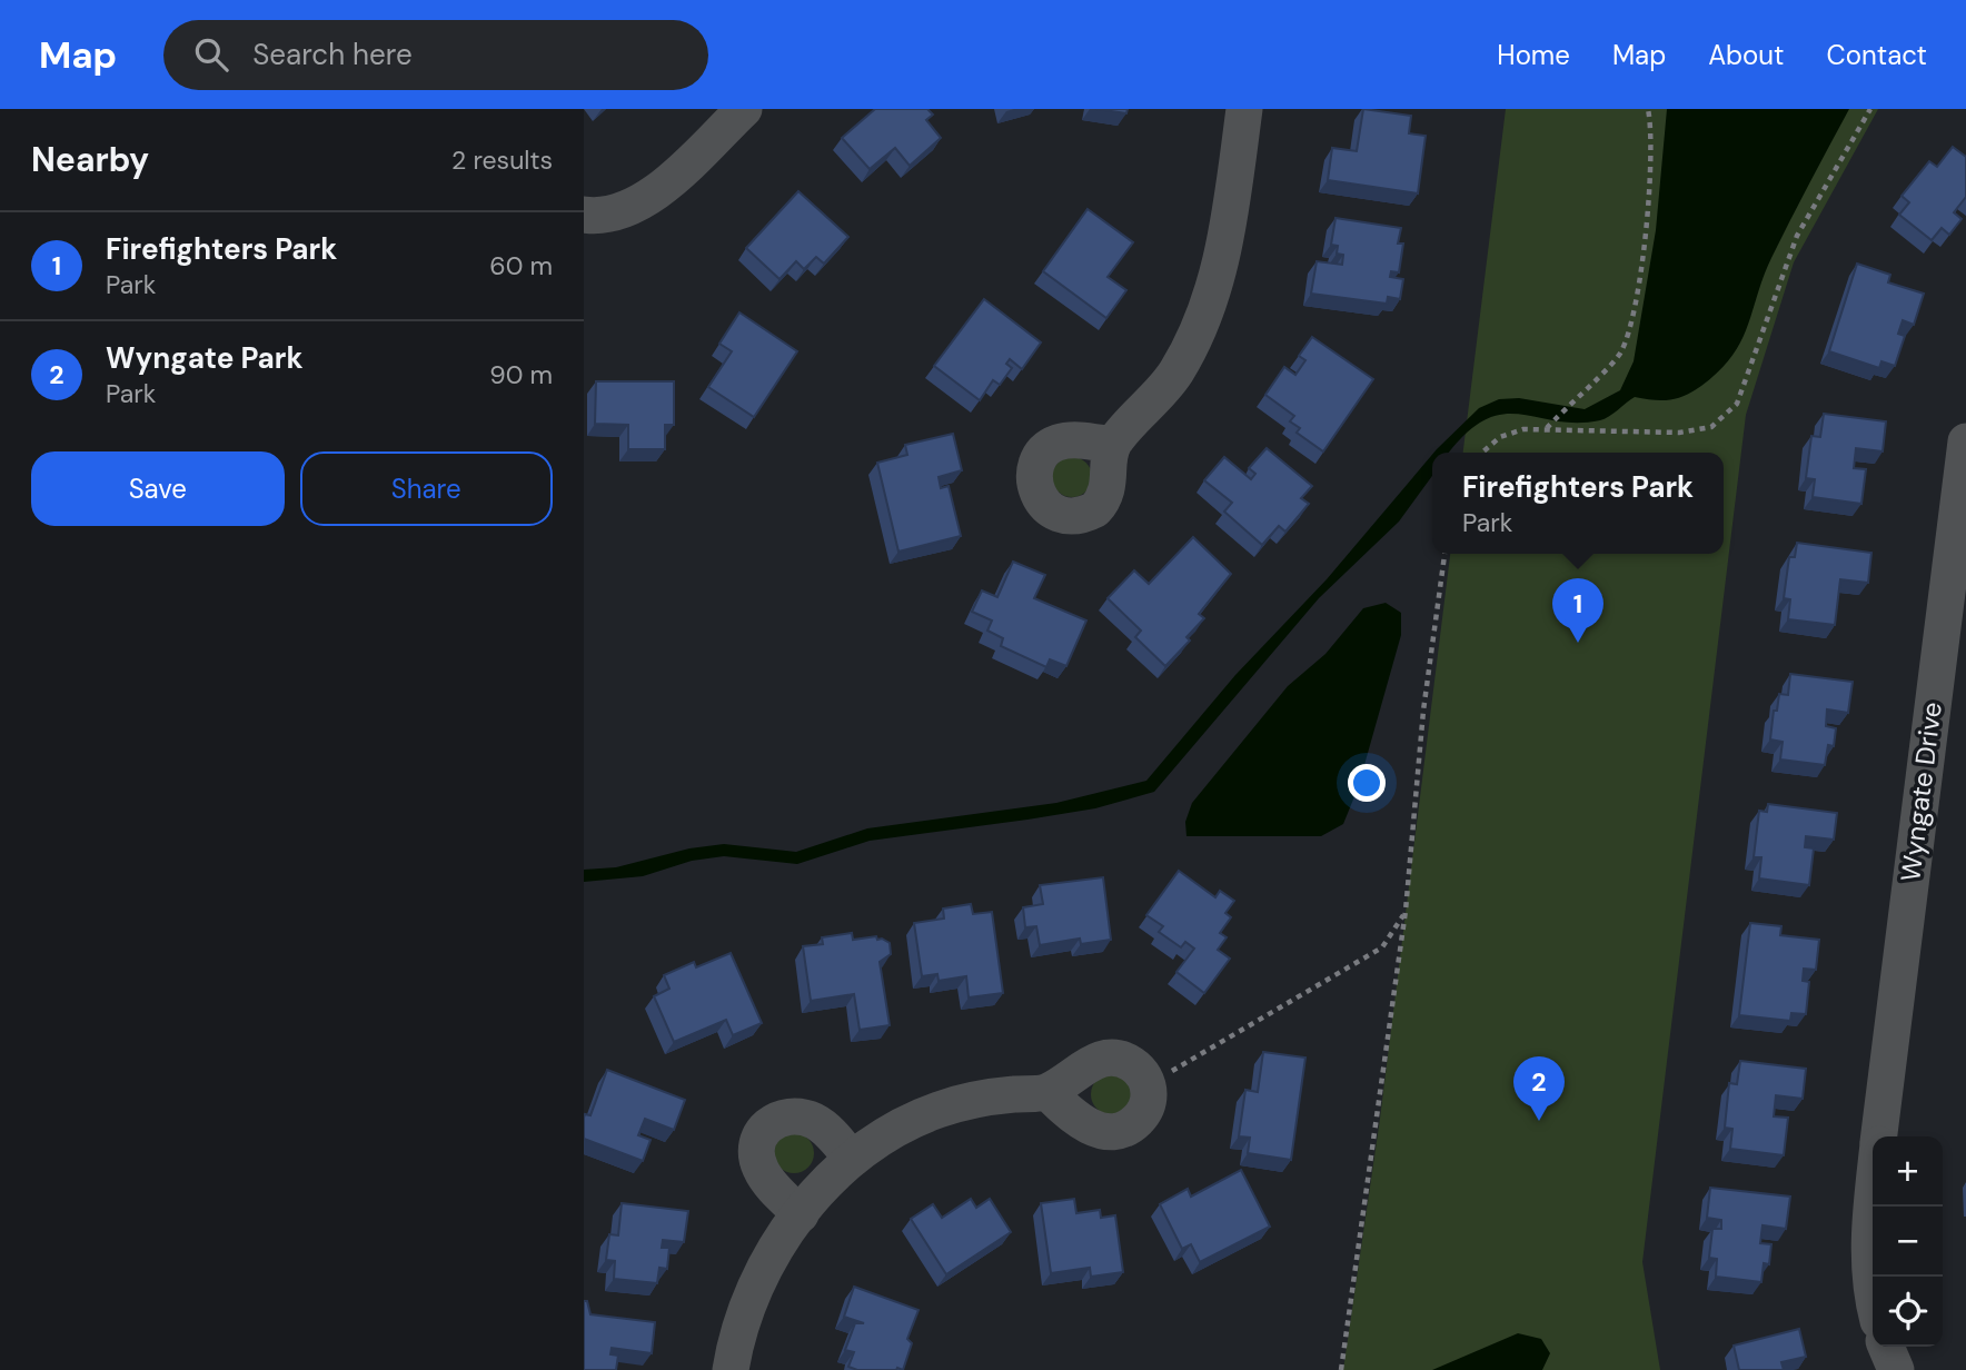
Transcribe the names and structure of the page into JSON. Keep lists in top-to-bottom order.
{
  "streets": {
    "street": ["Wyngate Drive"]
  },
  "page": {
    "header": "Map",
    "search": "Search here",
    "nav": [
      "Home",
      "Map",
      "About",
      "Contact"
    ],
    "heading": ["Nearby", "2 results"],
    "list": [
      {
        "mark": "1",
        "name": "Firefighters Park",
        "note": "Park",
        "value": "60 m"
      },
      {
        "mark": "2",
        "name": "Wyngate Park",
        "note": "Park",
        "value": "90 m"
      }
    ],
    "buttons": ["Save", "Share"],
    "popup": ["Firefighters Park", "Park"],
    "pins": ["1", "2"],
    "map_buttons": ["+", "−"]
  }
}
